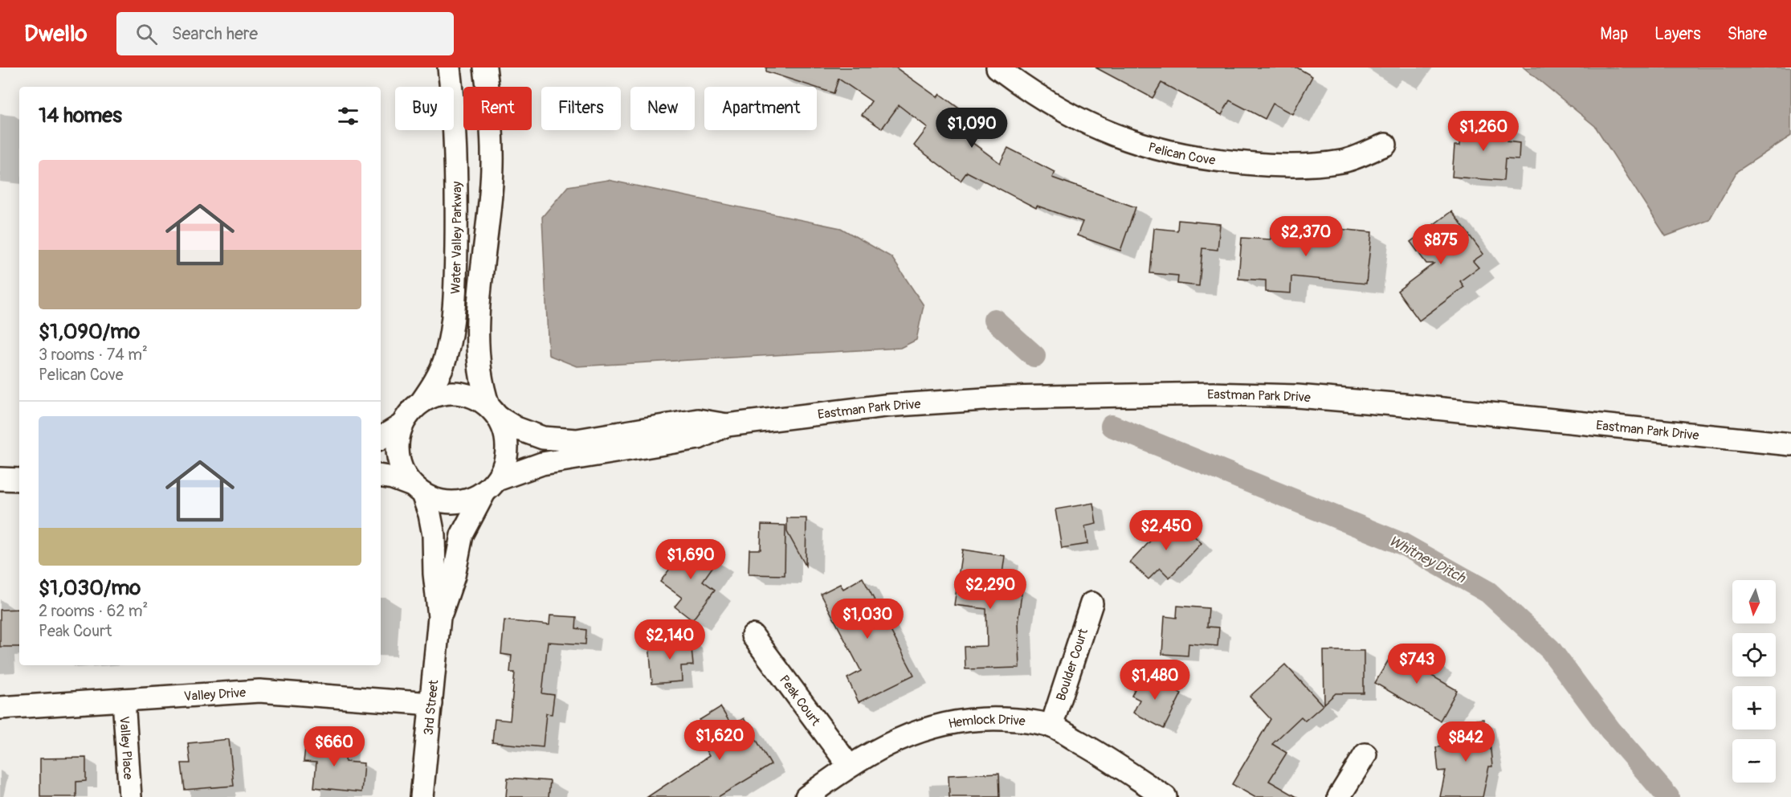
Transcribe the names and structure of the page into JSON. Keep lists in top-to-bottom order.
{
  "streets": {
    "street": [
      "Pelican Cove",
      "Water Valley Parkway",
      "Eastman Park Drive",
      "Boulder Court",
      "Valley Drive",
      "Peak Court",
      "3rd Street",
      "Hemlock Drive",
      "Valley Place"
    ]
  },
  "crossings": [
    ["Water Valley Parkway", "Eastman Park Drive"],
    ["Water Valley Parkway", "3rd Street"],
    ["Eastman Park Drive", "3rd Street"],
    ["Boulder Court", "Hemlock Drive"],
    ["Valley Drive", "3rd Street"],
    ["Valley Drive", "Valley Place"],
    ["Peak Court", "Hemlock Drive"]
  ],
  "water": ["Whitney Ditch"],
  "north": "bottom",
  "page": {
    "header": "Dwello",
    "search": "Search here",
    "nav": ["Map", "Layers", "Share"],
    "chip": [
      "Buy",
      "Rent",
      "Filters",
      "New",
      "Apartment"
    ],
    "heading": "14 homes",
    "price": [
      "$1,090",
      "$1,260",
      "$2,370",
      "$875",
      "$2,450",
      "$1,690",
      "$2,290",
      "$1,030",
      "$2,140",
      "$743",
      "$1,480",
      "$1,620",
      "$842",
      "$660"
    ],
    "list": [
      {
        "name": "$1,090/mo",
        "note": "3 rooms · 74 m² · Pelican Cove"
      },
      {
        "name": "$1,030/mo",
        "note": "2 rooms · 62 m² · Peak Court"
      }
    ],
    "map_buttons": ["+", "−"]
  }
}
